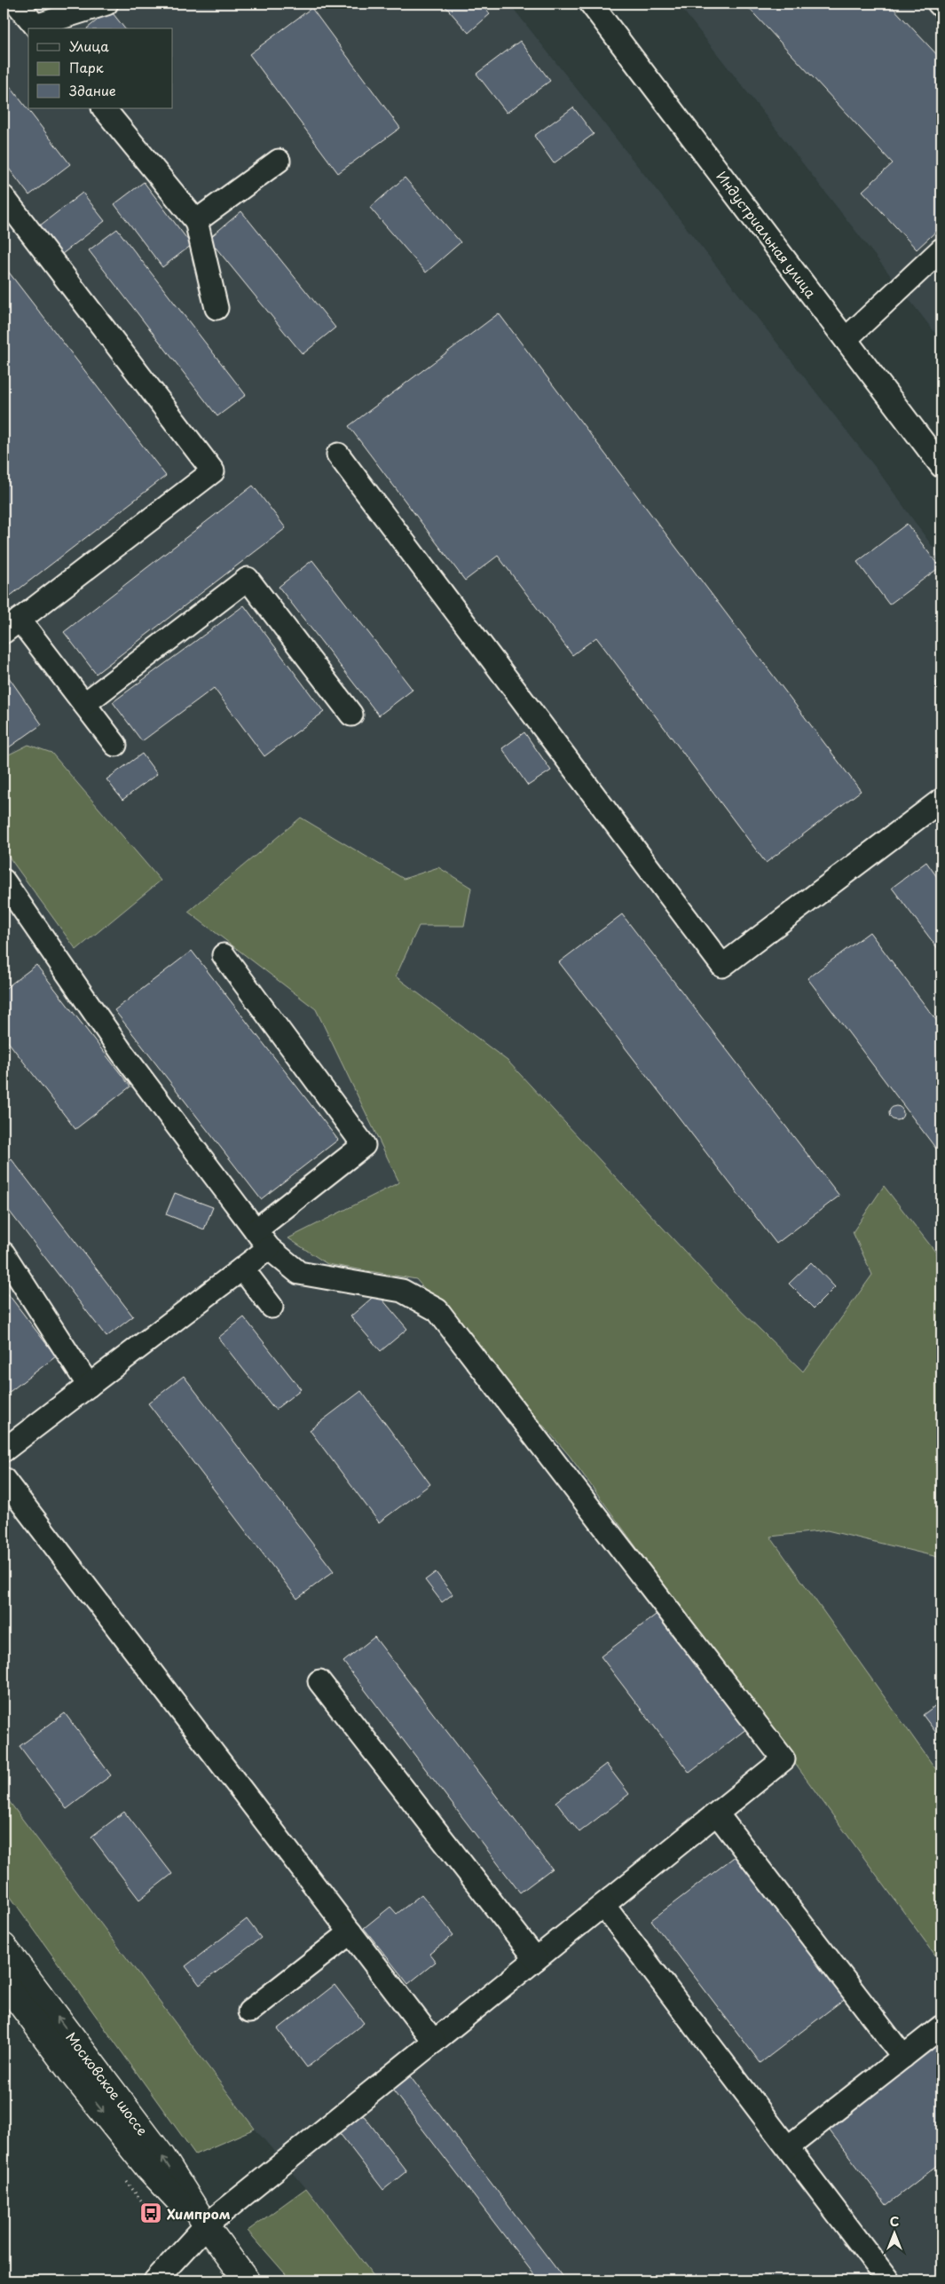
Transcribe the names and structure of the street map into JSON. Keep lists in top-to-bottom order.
{
  "streets": {
    "main road": ["Московское шоссе"],
    "street": ["Индустриальная улица"]
  },
  "places": {
    "bus stop": ["Химпром"]
  },
  "legend": ["Улица", "Парк", "Здание"],
  "north": "top"
}
